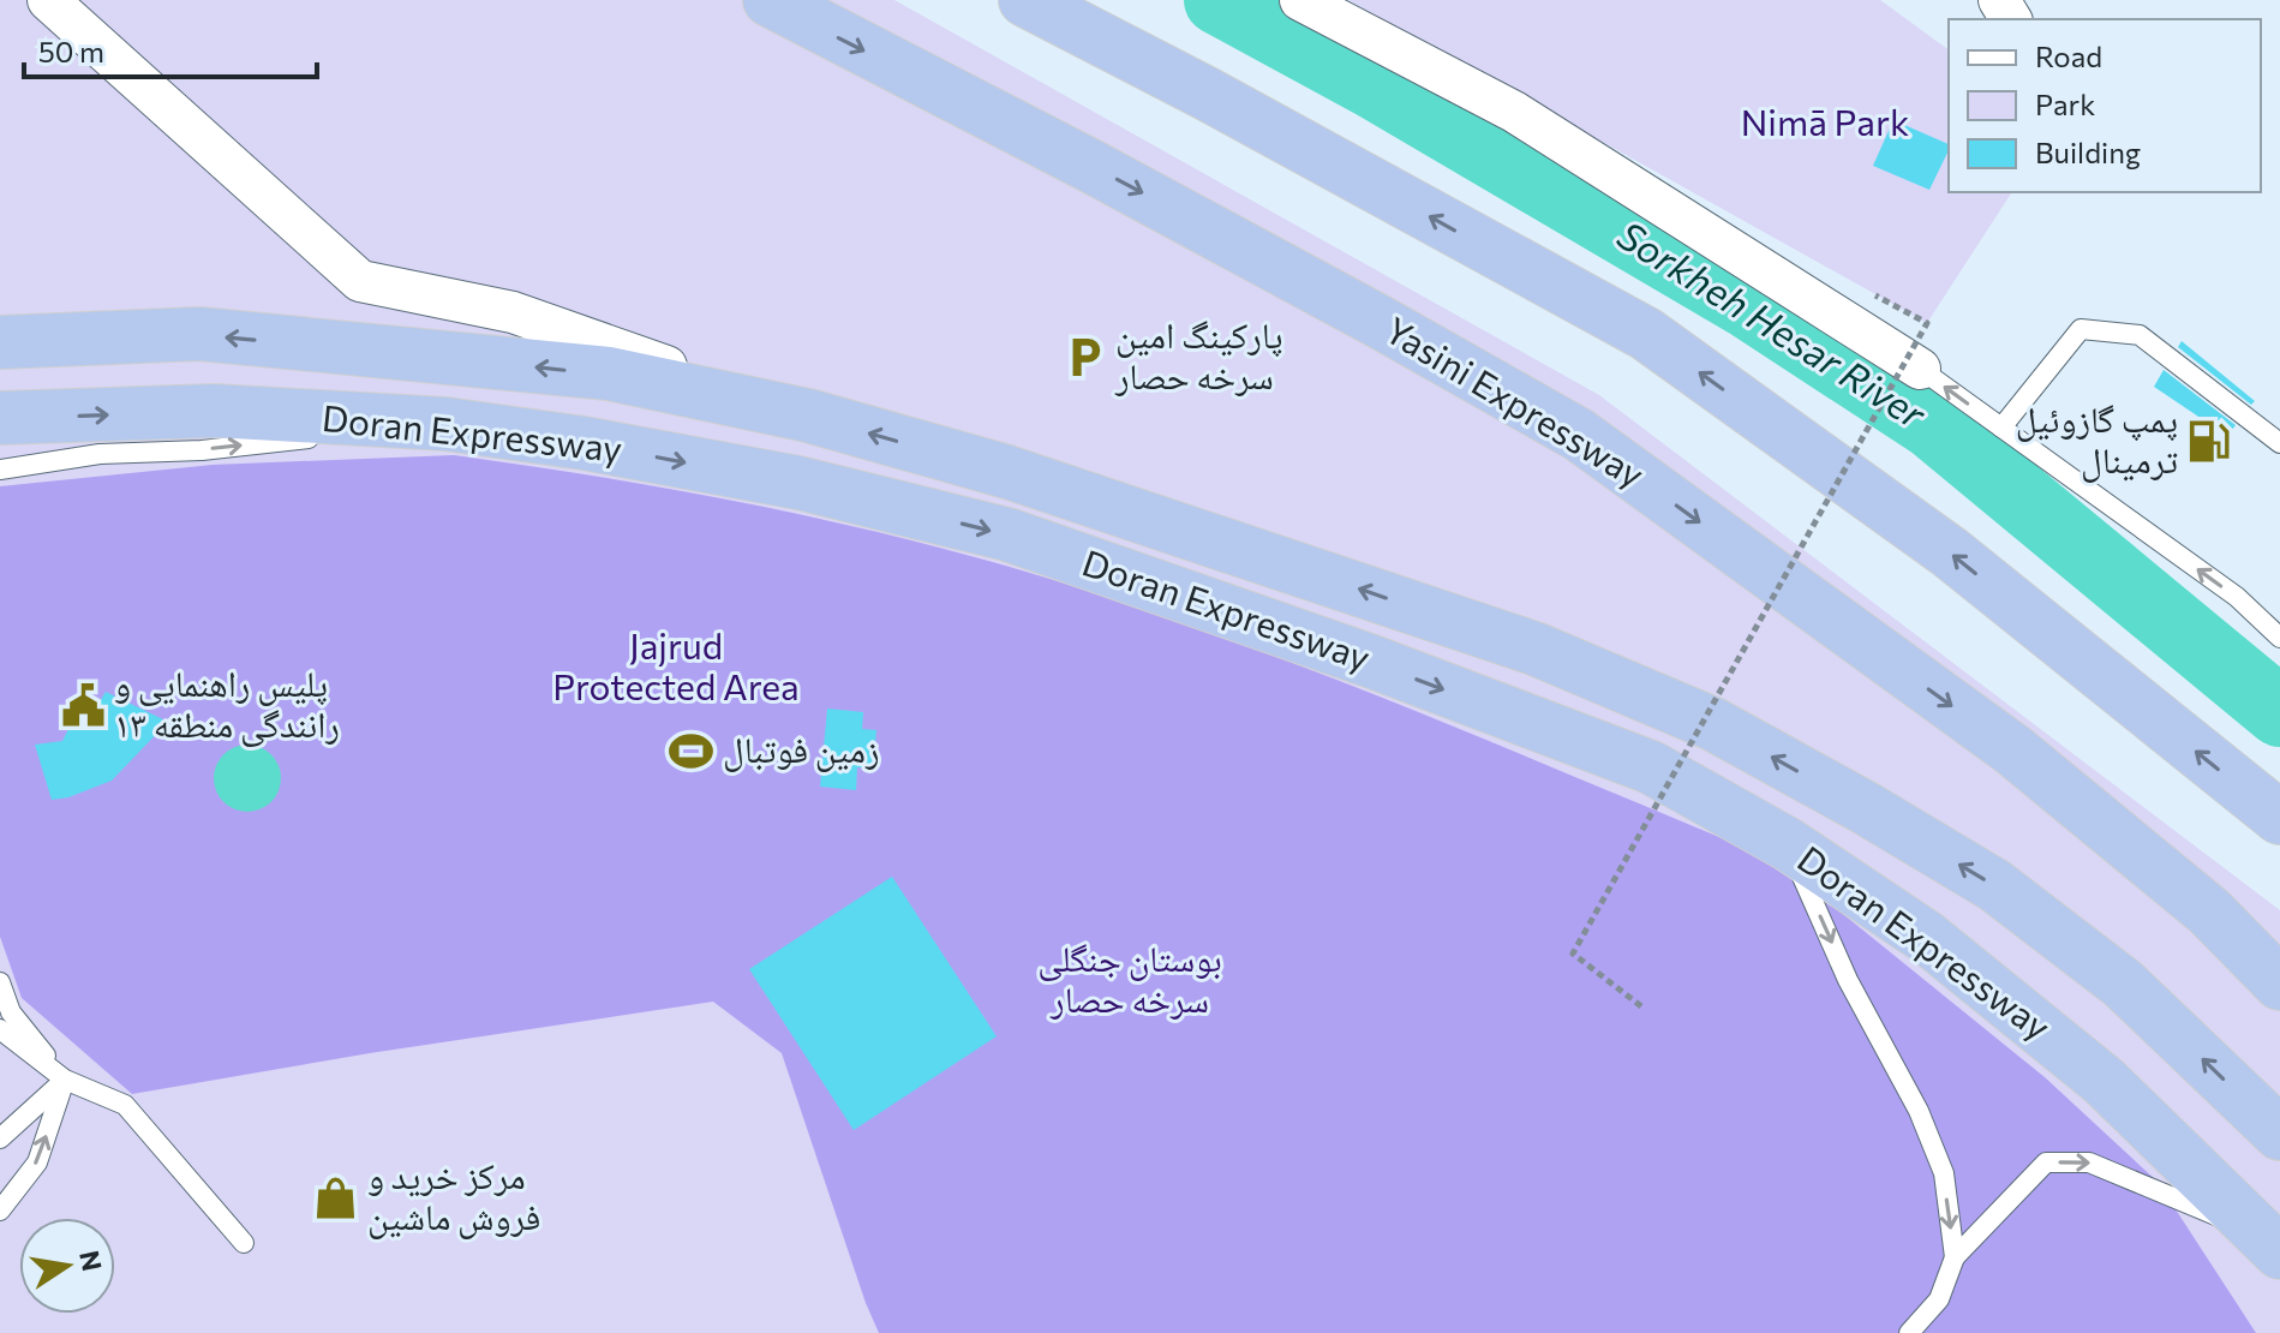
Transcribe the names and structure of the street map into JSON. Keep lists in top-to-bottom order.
{
  "streets": {
    "highway": ["Yasini Expressway", "Doran Expressway"]
  },
  "water": ["Sorkheh Hesar River"],
  "parks": ["Nimā Park", "Jajrud Protected Area", "بوستان جنگلی سرخه حصار"],
  "places": {
    "parking": ["پارکینگ امین سرخه حصار"],
    "fuel station": ["پمپ گازوئیل ترمینال"],
    "public building": ["پلیس راهنمایی و رانندگی منطقه ۱۳"],
    "sports": ["زمین فوتبال"],
    "shop": ["مرکز خرید و فروش ماشین"]
  },
  "legend": ["Road", "Park", "Building"],
  "scale_bar": "50 m",
  "north": "right"
}
